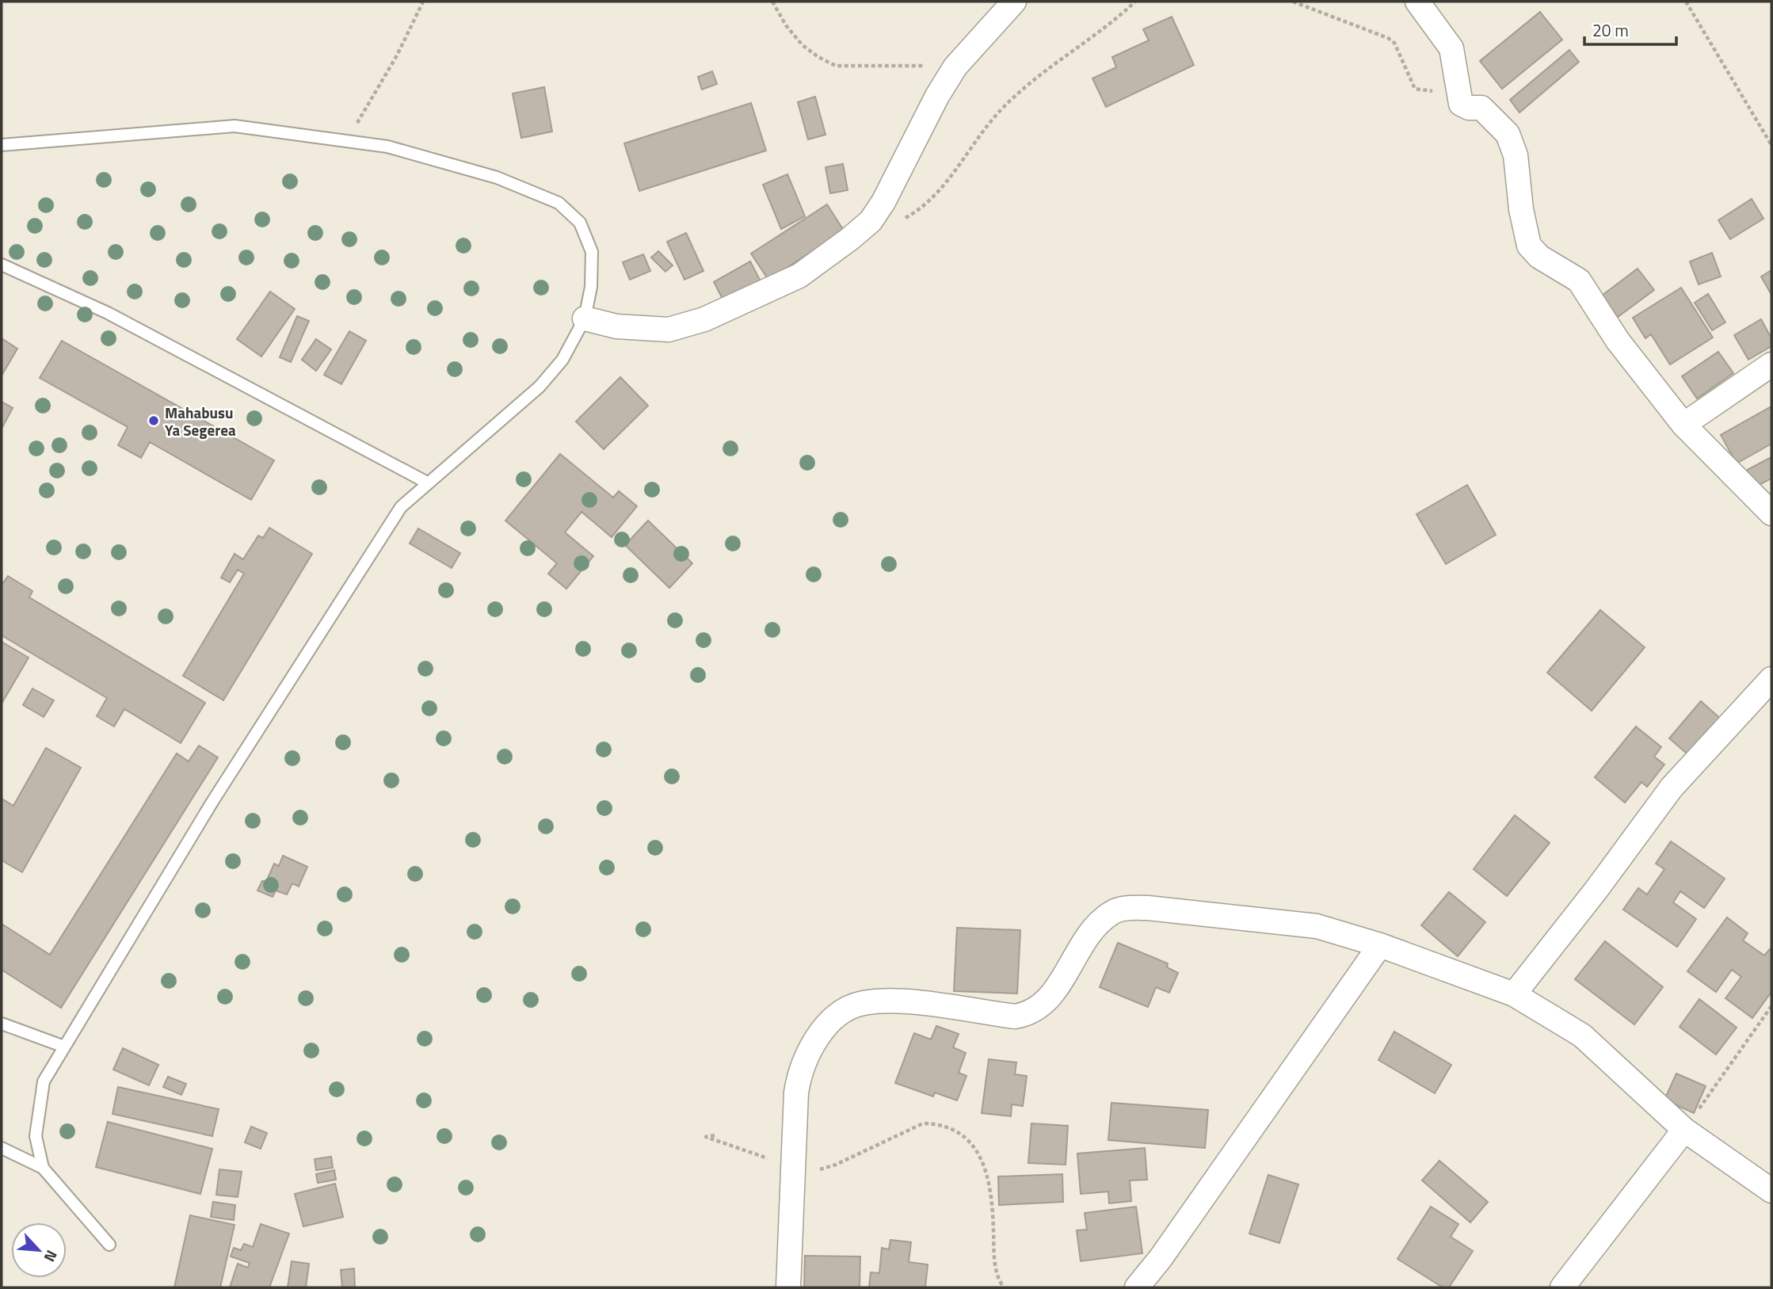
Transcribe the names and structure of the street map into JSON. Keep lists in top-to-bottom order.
{
  "places": ["Mahabusu Ya Segerea"],
  "scale_bar": "20 m",
  "north": "bottom right"
}
